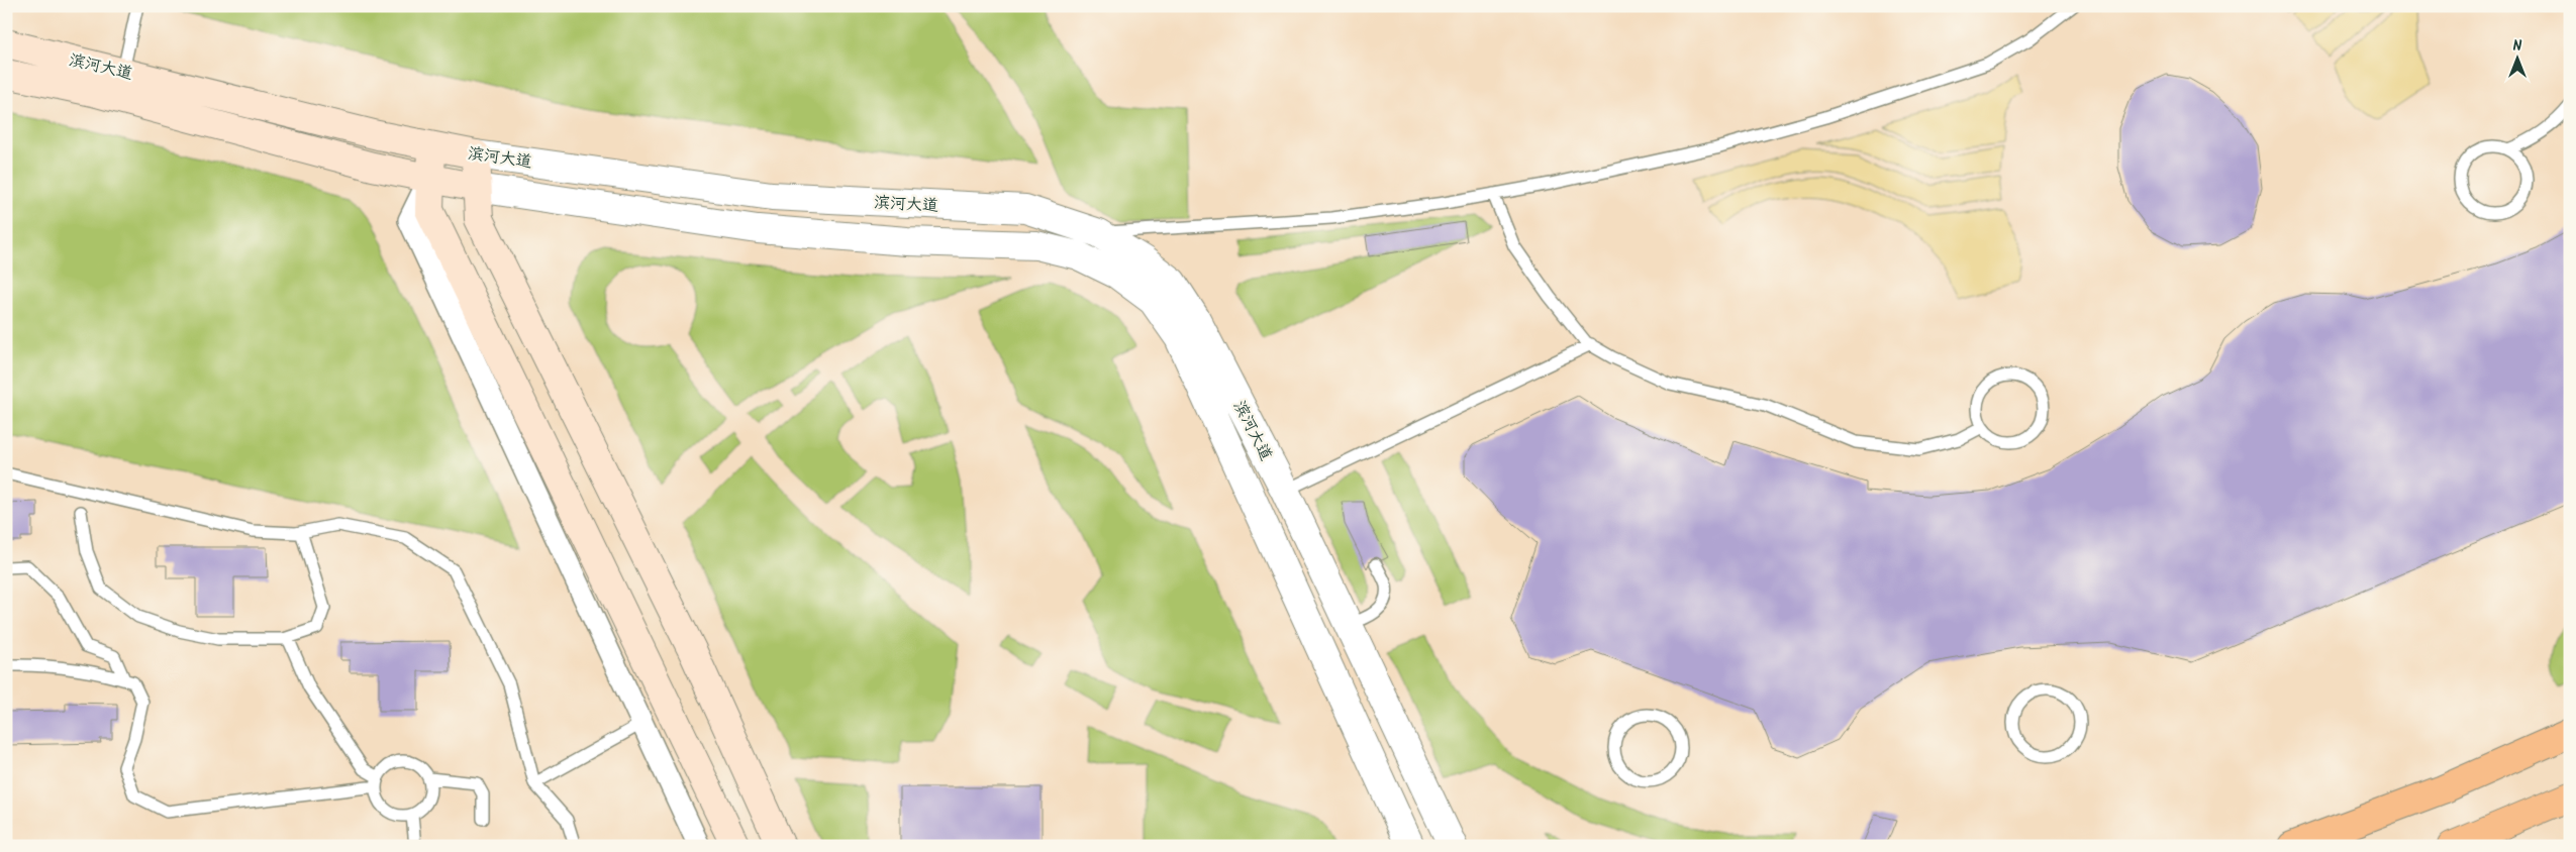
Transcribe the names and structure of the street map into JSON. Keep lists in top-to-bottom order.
{
  "streets": {
    "main road": ["滨河大道"]
  },
  "north": "top"
}
